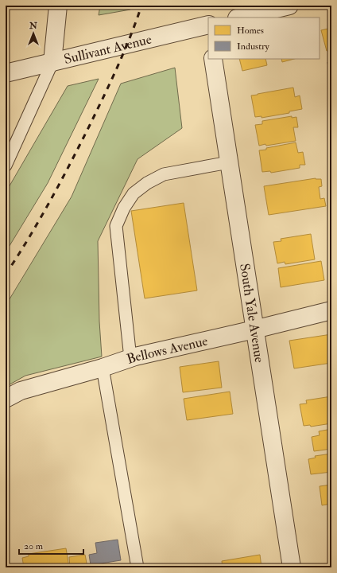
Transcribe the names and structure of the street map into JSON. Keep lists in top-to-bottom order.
{
  "streets": {
    "street": ["Sullivant Avenue", "South Yale Avenue", "Bellows Avenue"]
  },
  "crossings": [
    ["South Yale Avenue", "Bellows Avenue"]
  ],
  "legend": ["Homes", "Industry"],
  "scale_bar": "20 m",
  "north": "top"
}
